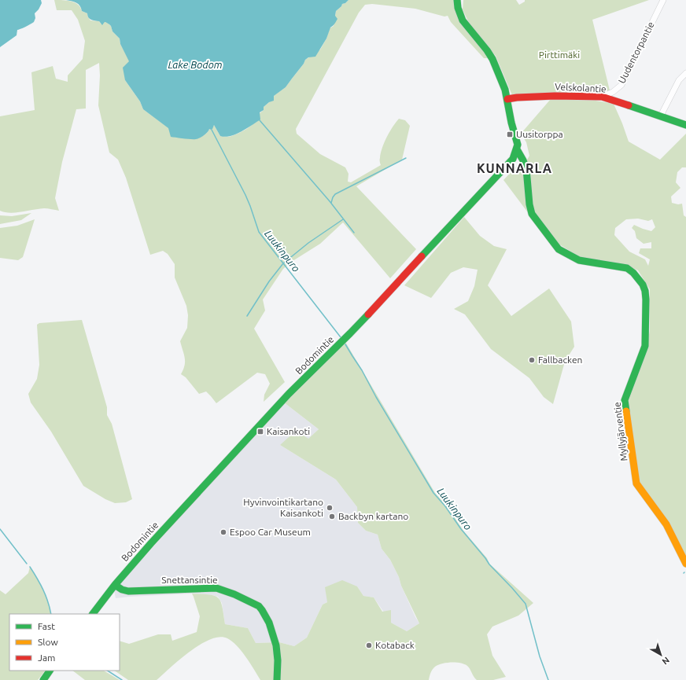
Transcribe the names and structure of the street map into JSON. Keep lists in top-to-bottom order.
{
  "streets": {
    "street": [
      "Uudentorpantie",
      "Velskolantie",
      "Bodomintie",
      "Myllyjärventie",
      "Snettansintie"
    ]
  },
  "crossings": [
    ["Uudentorpantie", "Velskolantie"],
    ["Bodomintie", "Myllyjärventie"],
    ["Bodomintie", "Snettansintie"]
  ],
  "districts": ["KUNNARLA"],
  "water": ["Lake Bodom", "Luukinpuro"],
  "parks": ["Pirttimäki"],
  "places": {
    "transit": ["Uusitorppa", "Kaisankoti"],
    "other": [
      "Fallbacken",
      "Hyvinvointikartano Kaisankoti",
      "Backbyn kartano",
      "Espoo Car Museum",
      "Kotaback"
    ]
  },
  "legend": ["Fast", "Slow", "Jam"],
  "north": "bottom right"
}
